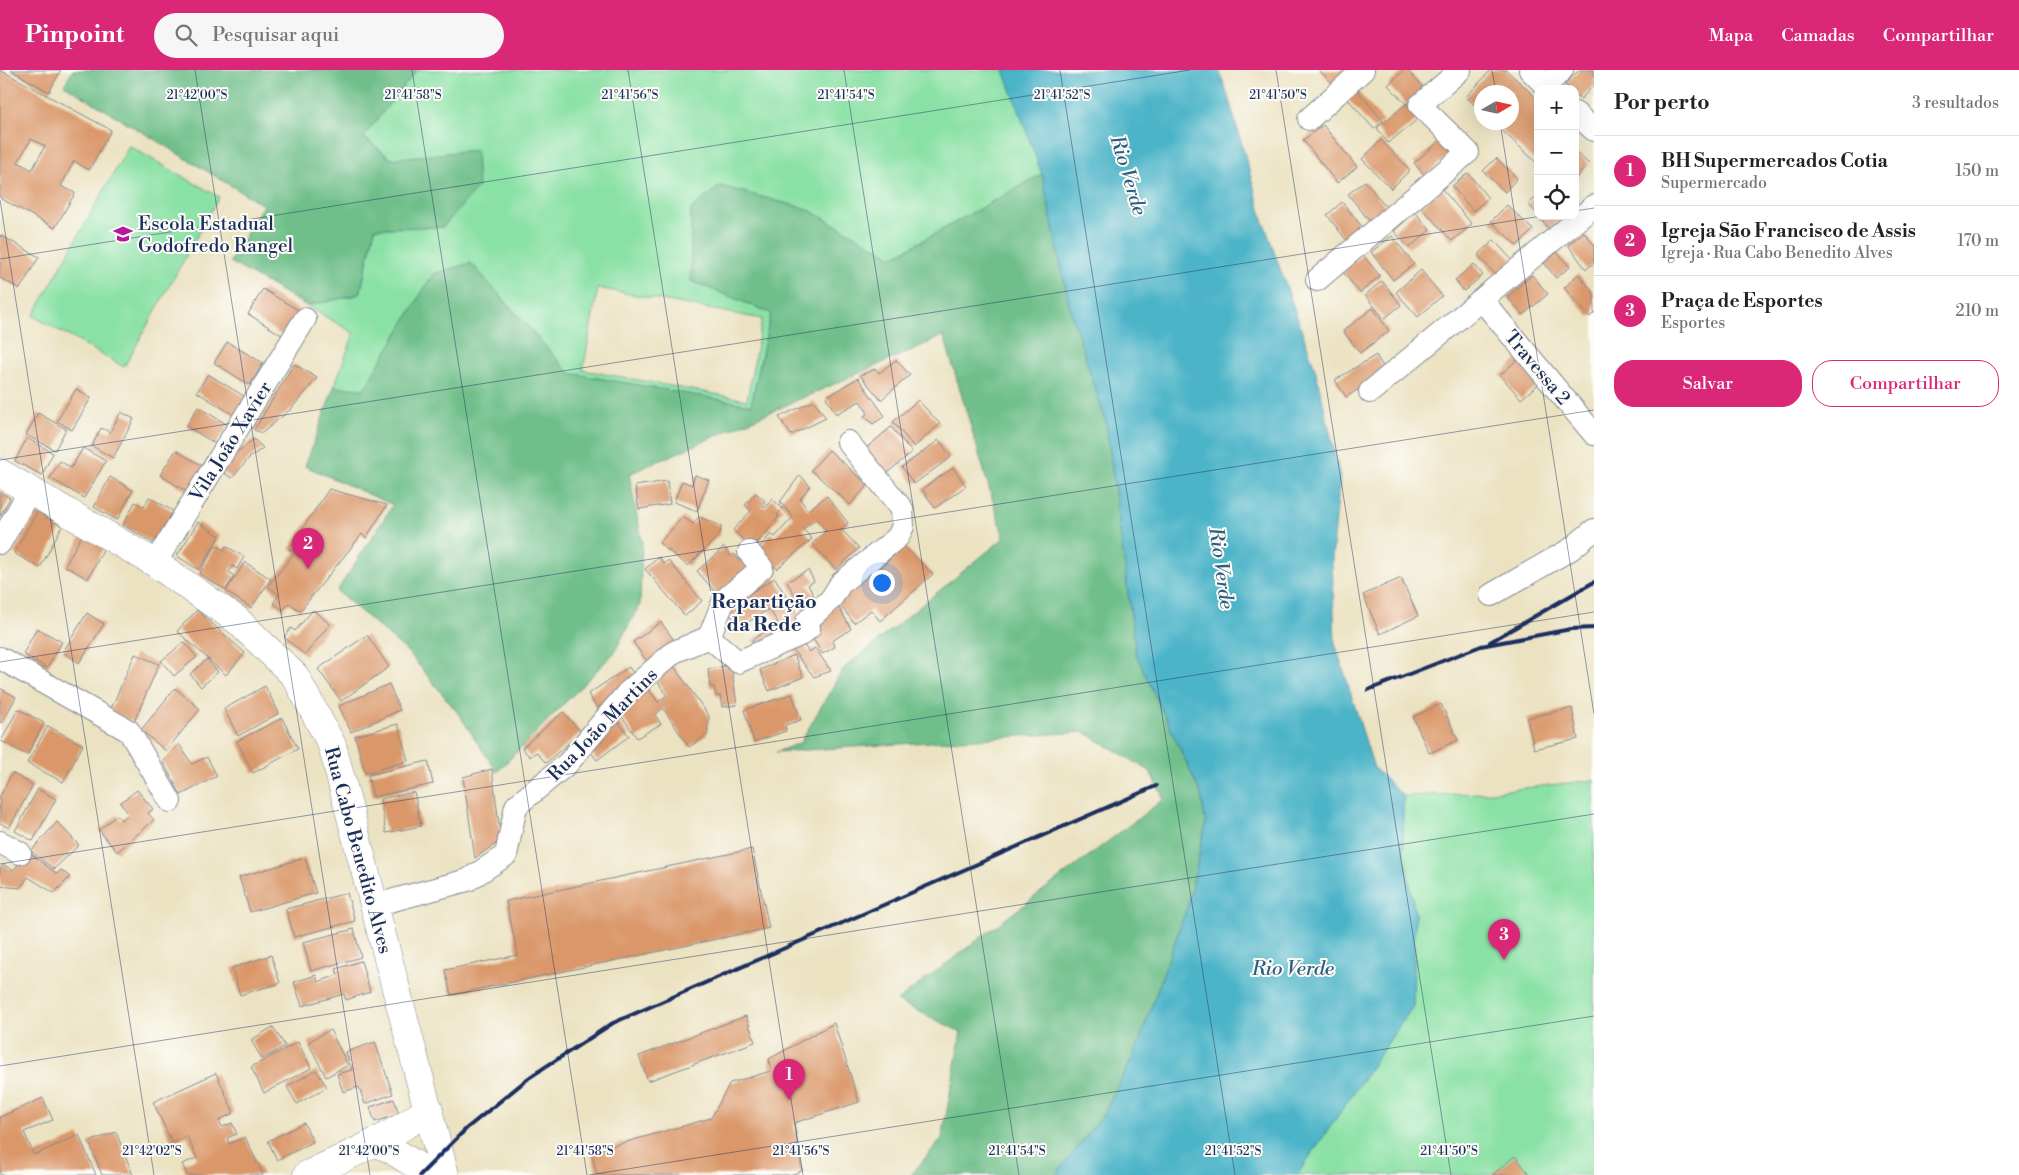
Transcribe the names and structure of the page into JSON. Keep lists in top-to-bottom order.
{
  "streets": {
    "main road": ["Rua Cabo Benedito Alves"],
    "street": ["Travessa 2", "Vila João Xavier", "Rua João Martins"]
  },
  "crossings": [
    ["Vila João Xavier", "Rua Cabo Benedito Alves"],
    ["Rua João Martins", "Rua Cabo Benedito Alves"]
  ],
  "districts": ["Repartição da Rede"],
  "water": ["Rio Verde"],
  "places": {
    "school or university": ["Escola Estadual Godofredo Rangel"]
  },
  "north": "right",
  "page": {
    "header": "Pinpoint",
    "search": "Pesquisar aqui",
    "nav": ["Mapa", "Camadas", "Compartilhar"],
    "heading": ["Por perto", "3 resultados"],
    "map_buttons": ["+", "−"],
    "list": [
      {
        "mark": "1",
        "name": "BH Supermercados Cotia",
        "note": "Supermercado",
        "value": "150 m"
      },
      {
        "mark": "2",
        "name": "Igreja São Francisco de Assis",
        "note": "Igreja · Rua Cabo Benedito Alves",
        "value": "170 m"
      },
      {
        "mark": "3",
        "name": "Praça de Esportes",
        "note": "Esportes",
        "value": "210 m"
      }
    ],
    "buttons": ["Salvar", "Compartilhar"],
    "pins": ["2", "3", "1"]
  },
  "coordinates": [
    "21°42'00\"S",
    "21°41'58\"S",
    "21°41'56\"S",
    "21°41'54\"S",
    "21°41'52\"S",
    "21°41'50\"S",
    "21°42'02\"S"
  ]
}
